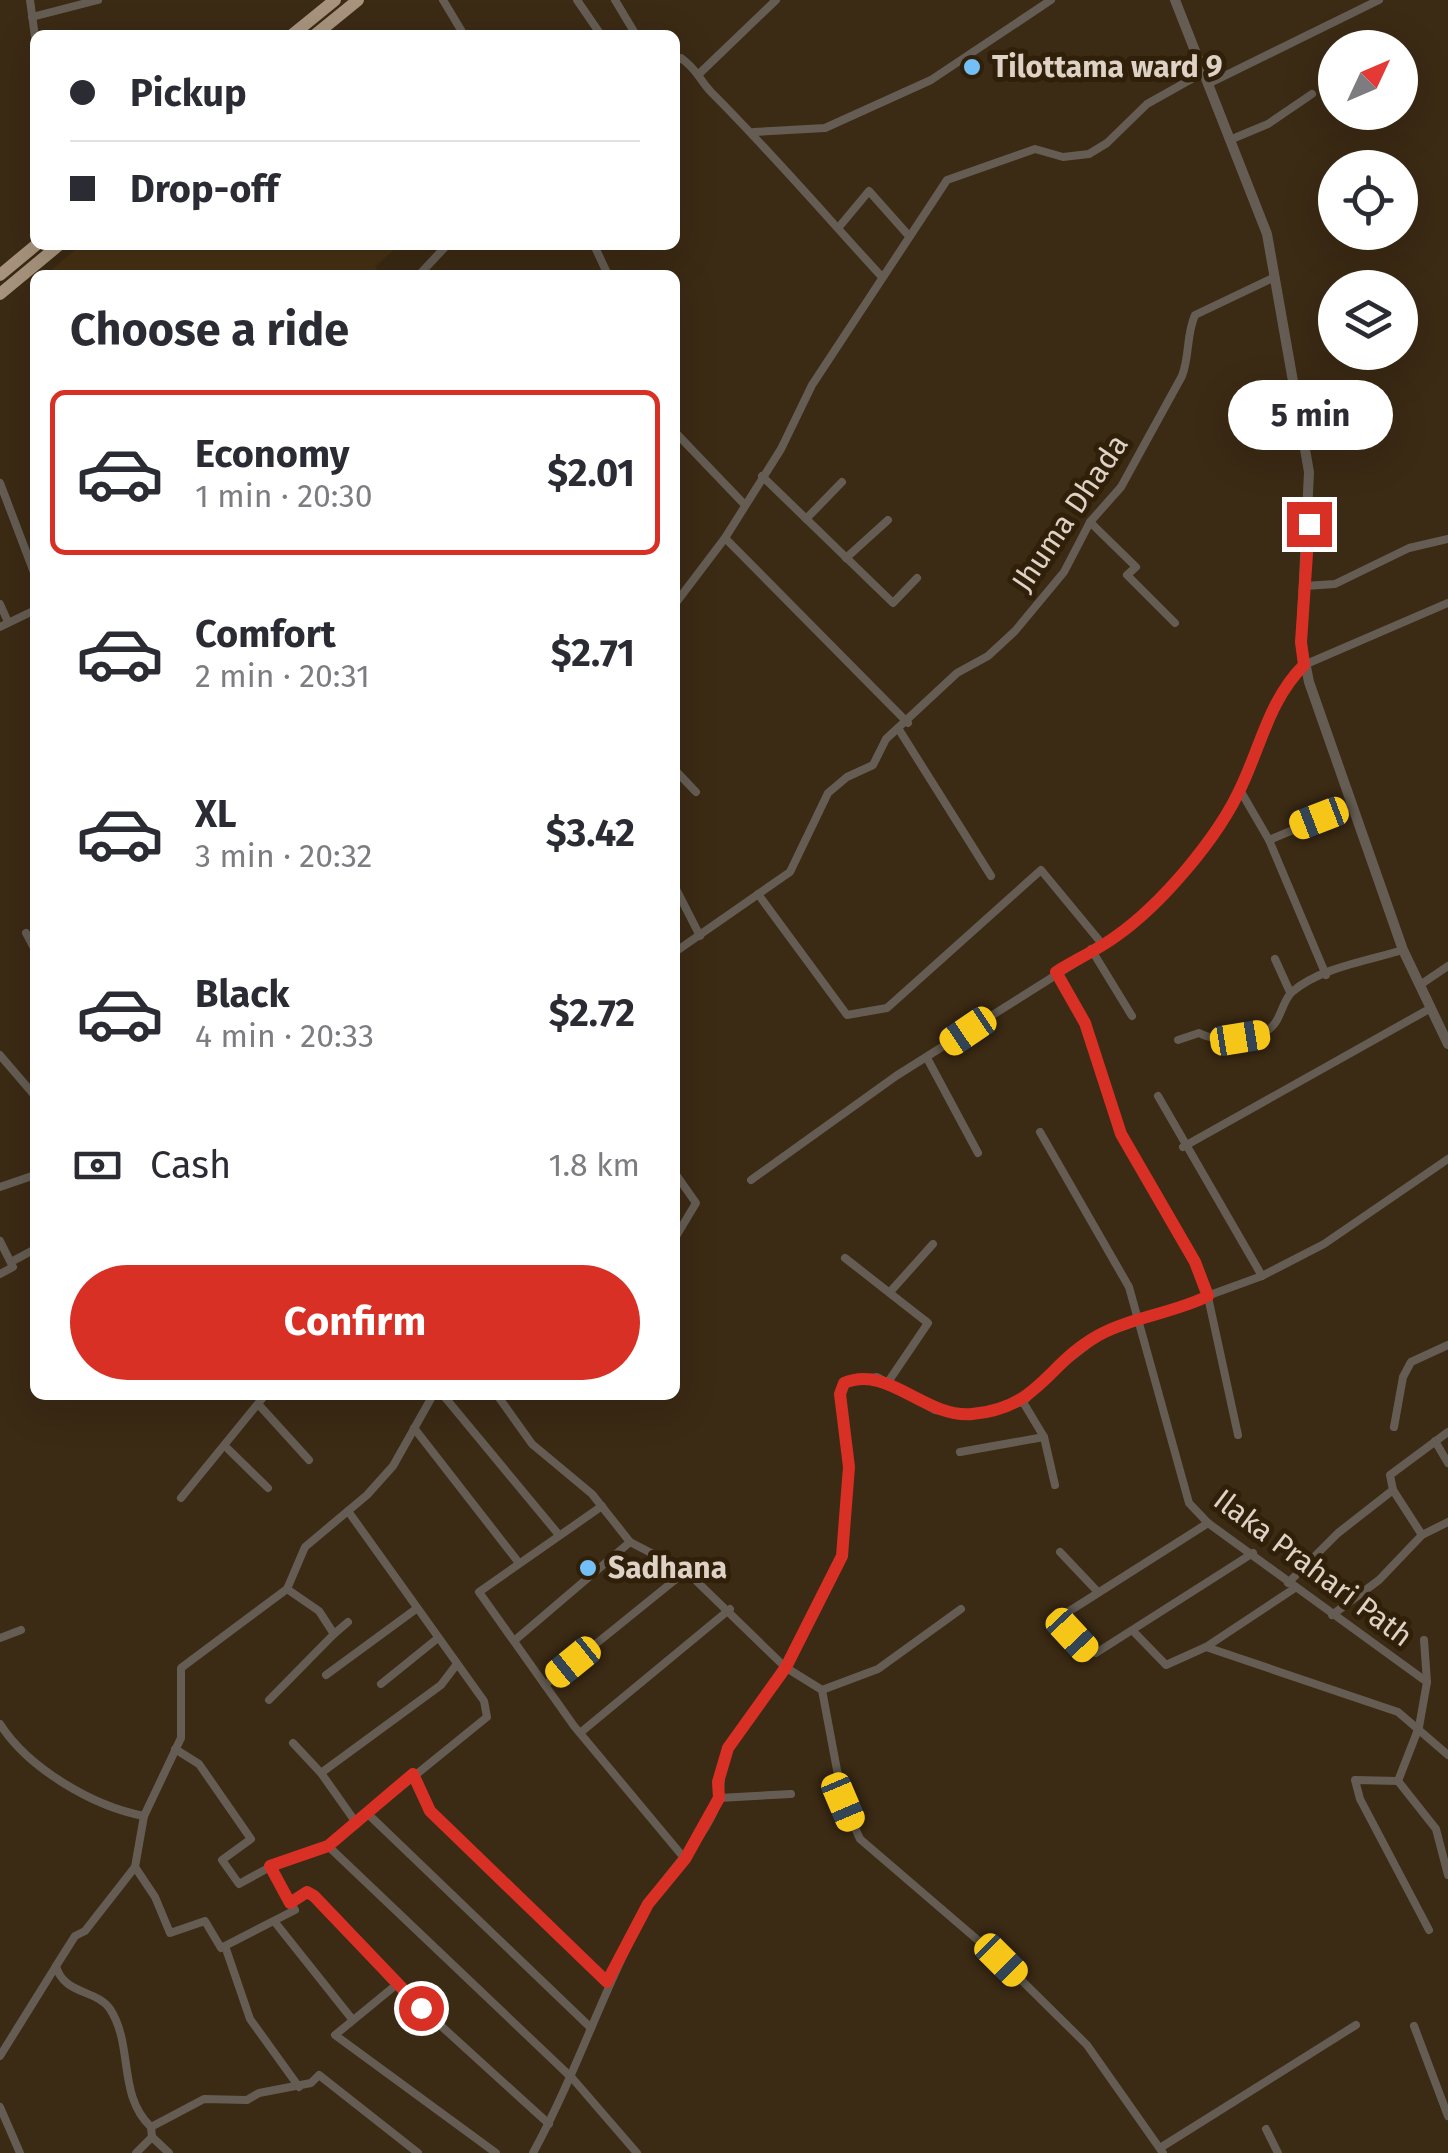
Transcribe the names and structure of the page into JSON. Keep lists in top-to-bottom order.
{
  "streets": {
    "street": ["Jhuma Dhada", "Ilaka Prahari Path"]
  },
  "places": ["Tilottama ward 9", "Sadhana"],
  "north": "top right",
  "page": {
    "banner": ["Pickup", "Drop-off"],
    "heading": "Choose a ride",
    "bubble": "5 min",
    "list": [
      {
        "name": "Economy",
        "note": "1 min · 20:30",
        "value": "$2.01"
      },
      {
        "name": "Comfort",
        "note": "2 min · 20:31",
        "value": "$2.71"
      },
      {
        "name": "XL",
        "note": "3 min · 20:32",
        "value": "$3.42"
      },
      {
        "name": "Black",
        "note": "4 min · 20:33",
        "value": "$2.72"
      }
    ],
    "pay": ["Cash", "1.8 km"],
    "buttons": "Confirm"
  }
}
